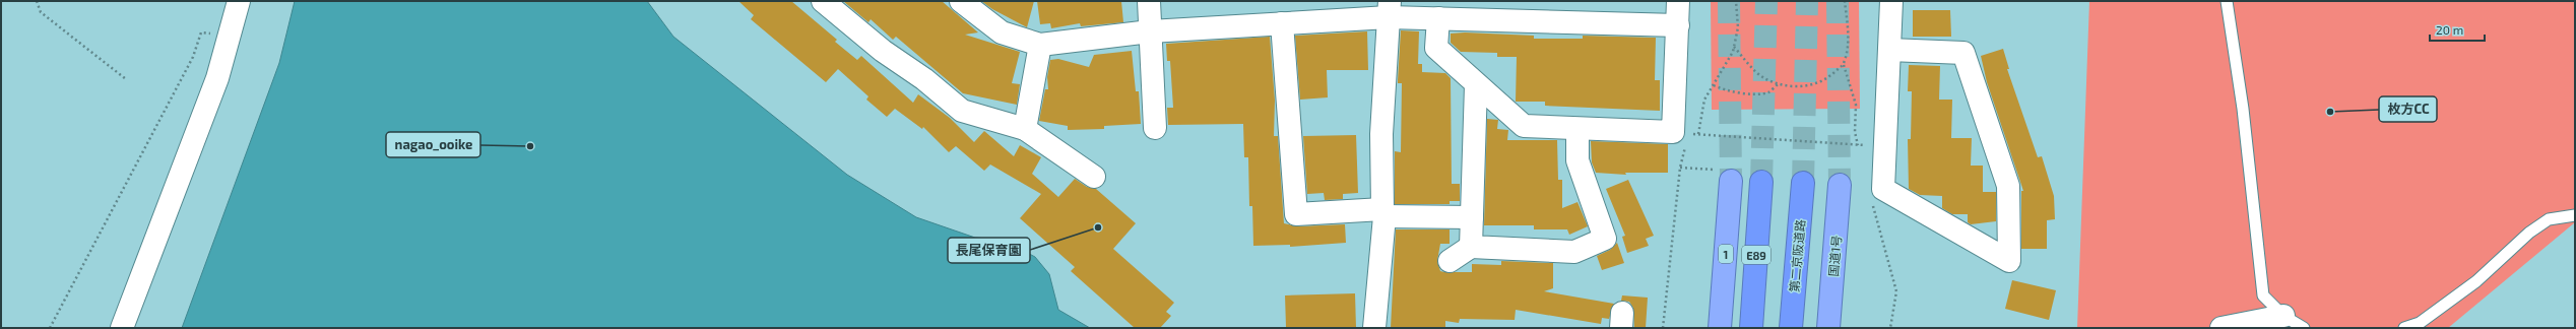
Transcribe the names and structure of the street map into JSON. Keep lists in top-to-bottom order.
{
  "streets": {
    "highway": [
      "1",
      "E89",
      "第二京阪道路",
      "国道1号"
    ]
  },
  "places": ["枚方CC", "nagao_ooike", "長尾保育園"],
  "scale_bar": "20 m"
}
